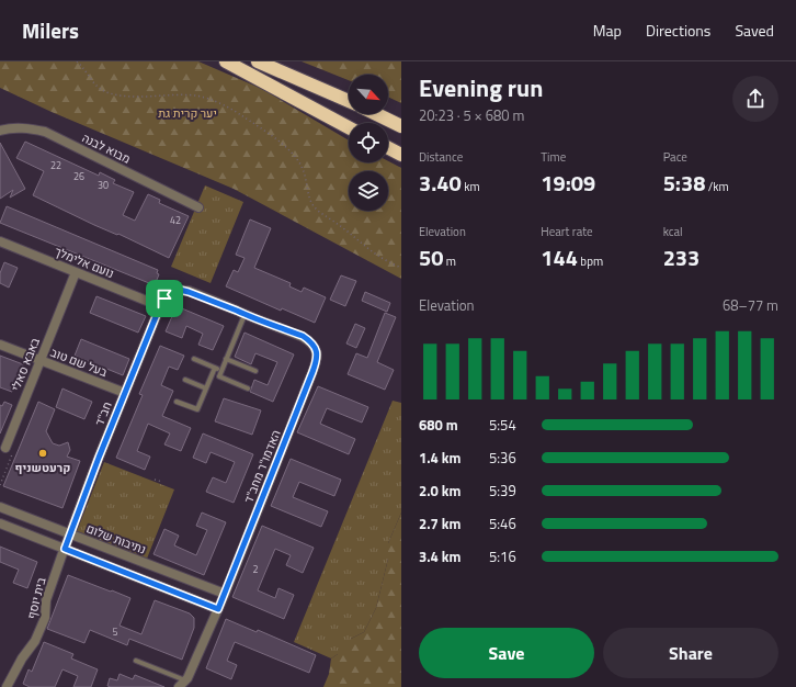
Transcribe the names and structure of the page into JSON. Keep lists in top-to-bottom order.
{
  "streets": {
    "street": [
      "מבוא לבנה",
      "נועם אלימלך",
      "בעל שם טוב",
      "באבא סאלי",
      "חב\"ד",
      "האדמו\"ר מחב\"ד",
      "נתיבות שלום",
      "בית יוסף"
    ]
  },
  "crossings": [
    ["נועם אלימלך", "באבא סאלי"],
    ["נועם אלימלך", "חב\"ד"],
    ["בעל שם טוב", "באבא סאלי"],
    ["בעל שם טוב", "חב\"ד"],
    ["חב\"ד", "נתיבות שלום"],
    ["חב\"ד", "בית יוסף"],
    ["האדמו\"ר מחב\"ד", "נתיבות שלום"],
    ["נתיבות שלום", "בית יוסף"]
  ],
  "parks": ["יער קרית גת"],
  "places": ["קרעטשניף"],
  "house_numbers": [
    "22",
    "26",
    "30",
    "42",
    "2",
    "5"
  ],
  "north": "bottom right",
  "page": {
    "header": "Milers",
    "nav": ["Map", "Directions", "Saved"],
    "heading": ["Evening run", "20:23 · 5 × 680 m"],
    "stats": [
      ["Distance", "3.40 km"],
      ["Time", "19:09"],
      ["Pace", "5:38 /km"],
      ["Elevation", "50 m"],
      ["Heart rate", "144 bpm"],
      ["kcal", "233"]
    ],
    "chart": ["Elevation", "68–77 m"],
    "list": [
      {
        "name": "680 m",
        "note": "5:54"
      },
      {
        "name": "1.4 km",
        "note": "5:36"
      },
      {
        "name": "2.0 km",
        "note": "5:39"
      },
      {
        "name": "2.7 km",
        "note": "5:46"
      },
      {
        "name": "3.4 km",
        "note": "5:16"
      }
    ],
    "buttons": ["Save", "Share"]
  }
}
